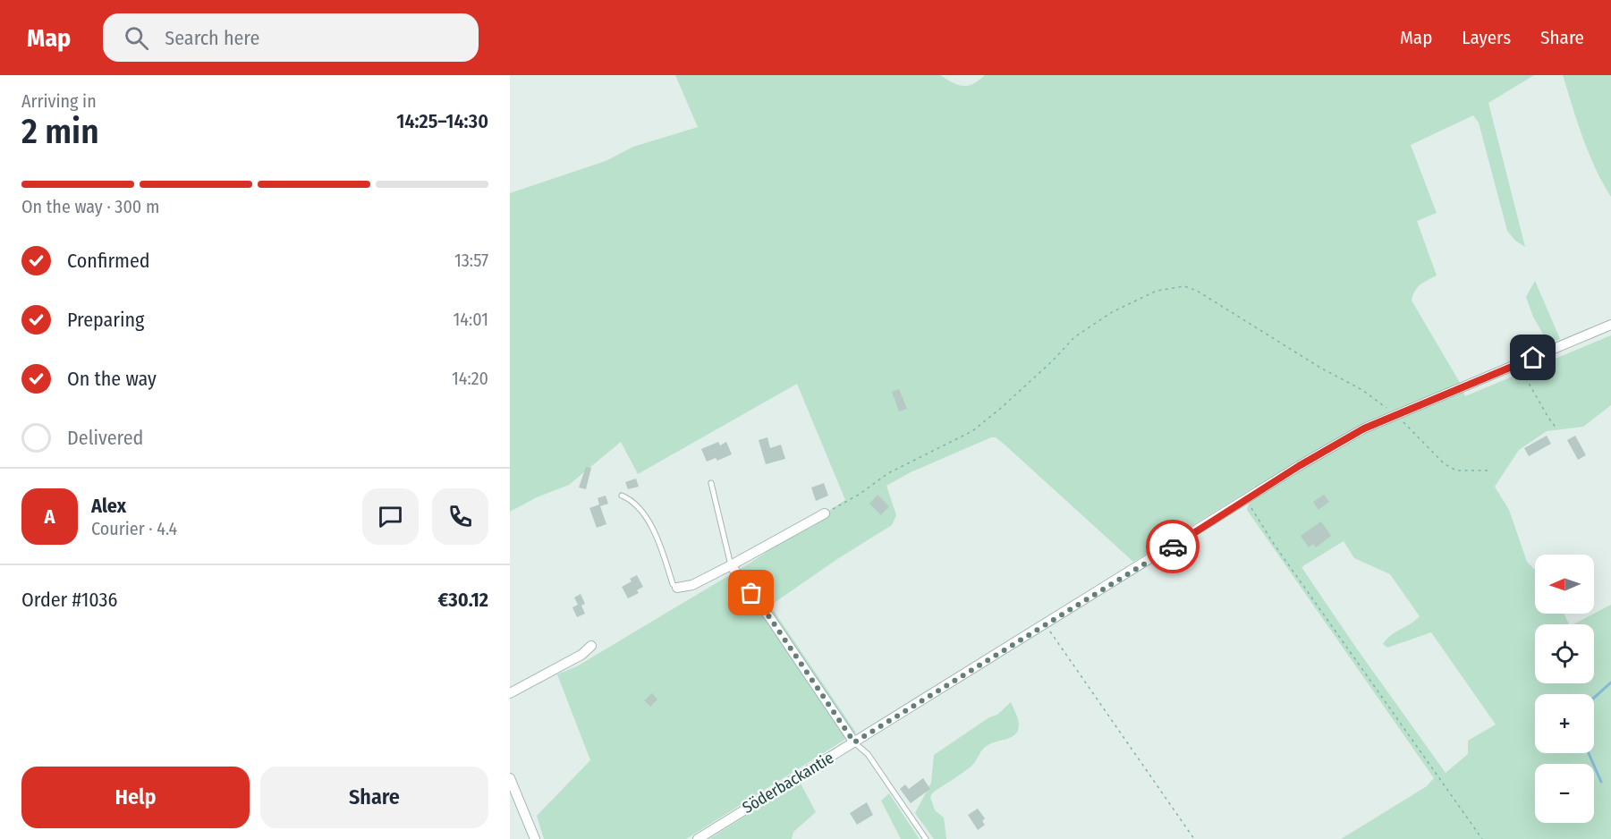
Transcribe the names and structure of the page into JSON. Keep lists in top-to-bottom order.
{
  "streets": {
    "street": ["Söderbackantie"]
  },
  "north": "left",
  "page": {
    "header": "Map",
    "search": "Search here",
    "nav": ["Map", "Layers", "Share"],
    "heading": ["2 min", "Arriving in", "14:25–14:30"],
    "panel": [
      "Alex",
      "Courier · 4.4",
      "Order #1036",
      "€30.12"
    ],
    "bar": "On the way · 300 m",
    "list": [
      ["Confirmed", "13:57"],
      ["Preparing", "14:01"],
      ["On the way", "14:20"],
      "Delivered"
    ],
    "round": "A",
    "map_buttons": ["+", "−"],
    "buttons": ["Help", "Share"]
  }
}
